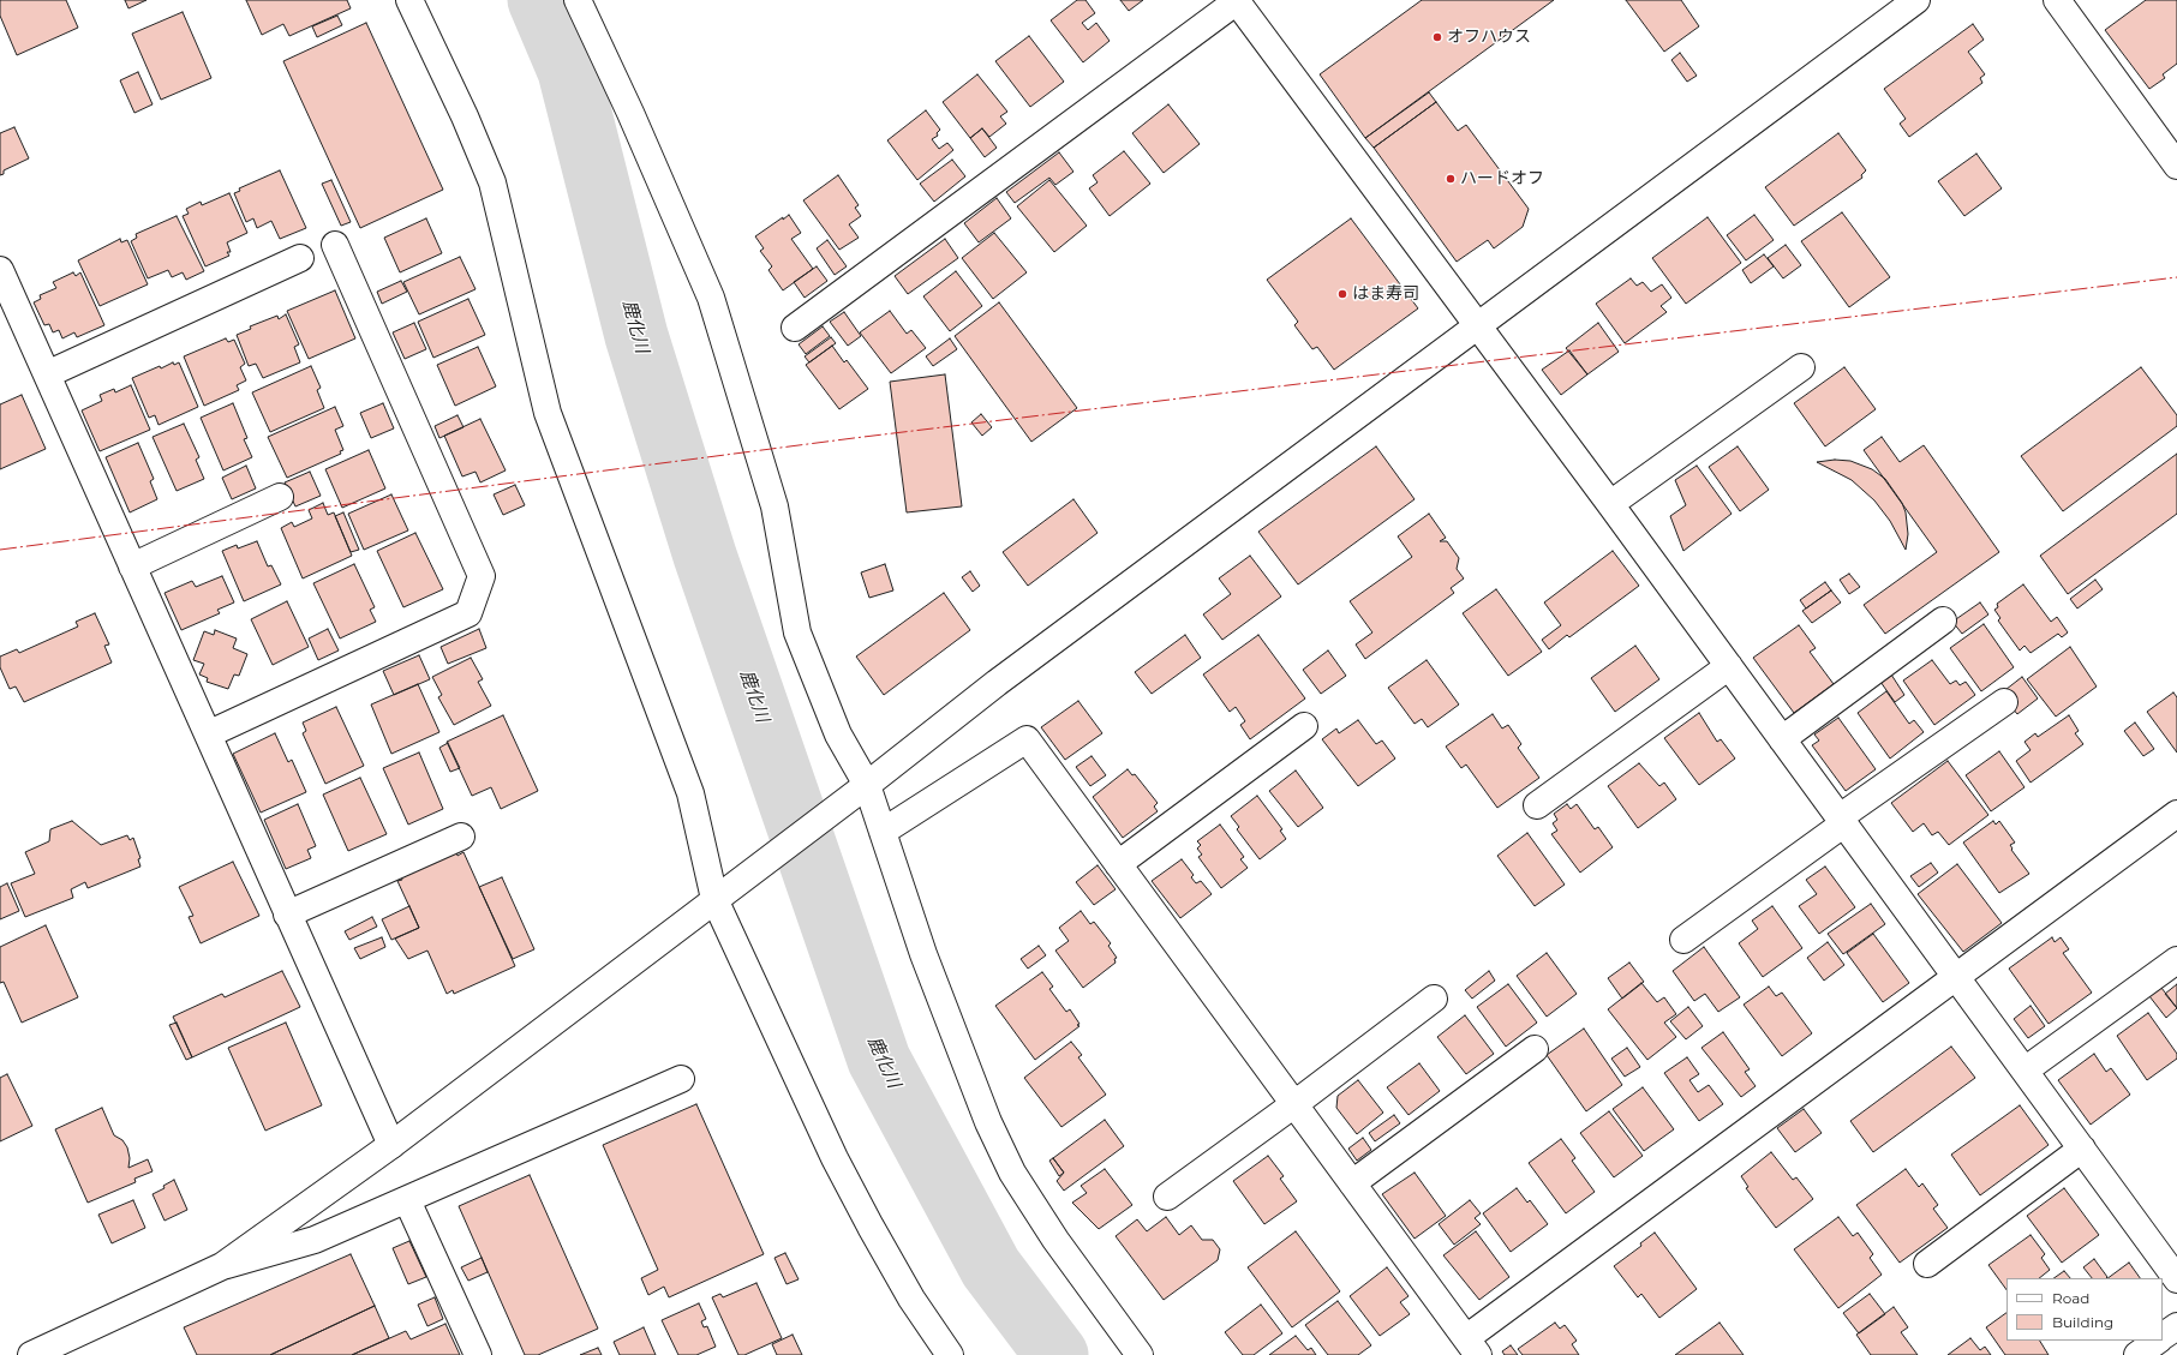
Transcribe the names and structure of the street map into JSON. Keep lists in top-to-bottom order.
{
  "water": ["鹿化川"],
  "places": ["オフハウス", "ハードオフ", "はま寿司"],
  "legend": ["Road", "Building"]
}
